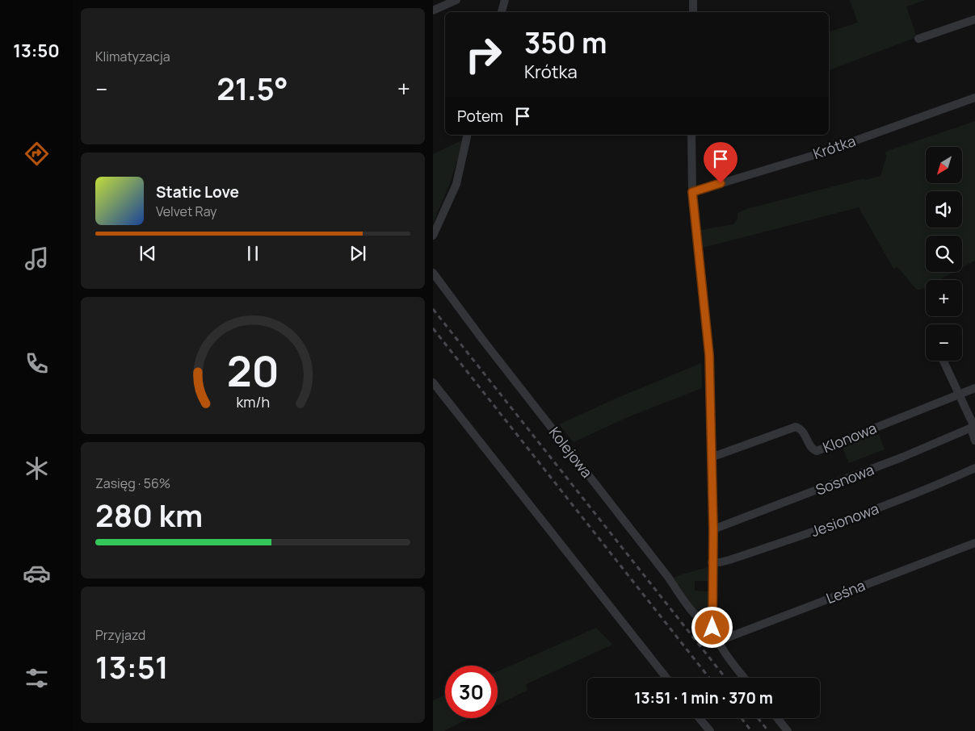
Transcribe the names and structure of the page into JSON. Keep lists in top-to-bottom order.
{
  "streets": {
    "street": [
      "Krótka",
      "Klonowa",
      "Kolejowa",
      "Sosnowa",
      "Jesionowa",
      "Leśna"
    ]
  },
  "north": "bottom left",
  "page": {
    "tabs": "13:50",
    "tile": [
      "Klimatyzacja",
      ["Zasięg · 56%", "280 km"],
      ["Przyjazd", "13:51"]
    ],
    "turn": ["350 m", "Krótka"],
    "heat": ["−", "21.5°", "+"],
    "then": "Potem",
    "map_buttons": ["+", "−"],
    "song": ["Static Love", "Velvet Ray"],
    "limit": "30",
    "trip": "13:51 · 1 min · 370 m",
    "gauge": ["20", "km/h"]
  }
}
